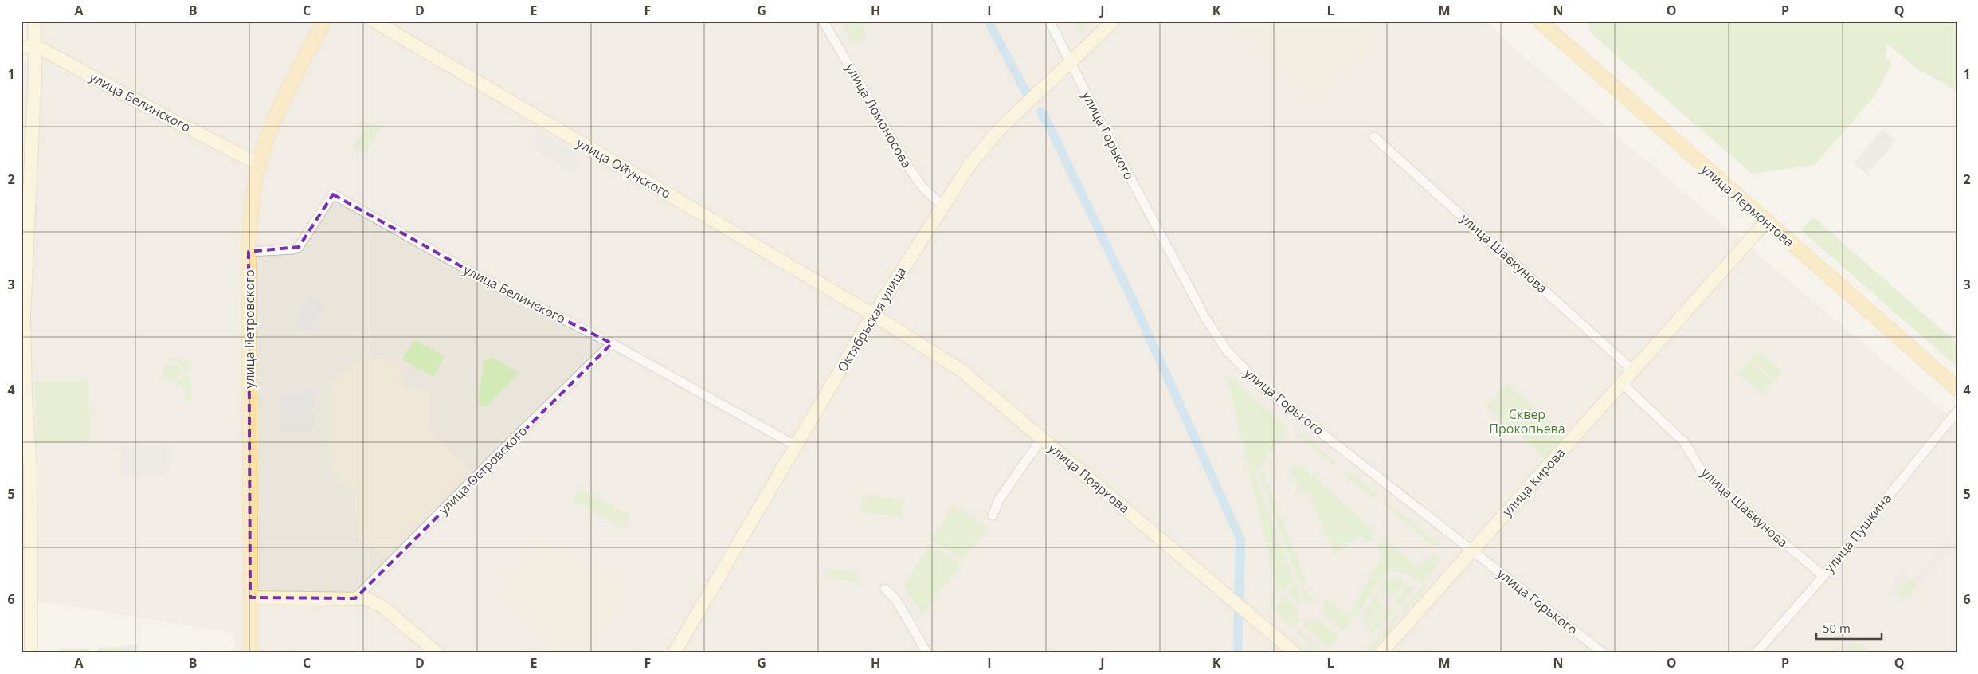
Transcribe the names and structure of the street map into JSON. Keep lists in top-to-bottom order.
{
  "streets": {
    "main road": ["улица Лермонтова", "улица Петровского"],
    "street": [
      "улица Белинского",
      "улица Ломоносова",
      "улица Горького",
      "улица Ойунского",
      "улица Шавкунова",
      "Октябрьская улица",
      "улица Островского",
      "улица Пояркова",
      "улица Кирова",
      "улица Пушкина"
    ]
  },
  "crossings": [
    ["улица Белинского", "Октябрьская улица"],
    ["улица Белинского", "улица Петровского"],
    ["улица Белинского", "улица Островского"],
    ["улица Ломоносова", "Октябрьская улица"],
    ["улица Горького", "Октябрьская улица"],
    ["улица Горького", "улица Кирова"],
    ["улица Ойунского", "Октябрьская улица"],
    ["улица Ойунского", "улица Пояркова"],
    ["улица Лермонтова", "улица Кирова"],
    ["улица Шавкунова", "улица Кирова"],
    ["улица Шавкунова", "улица Пушкина"],
    ["Октябрьская улица", "улица Пояркова"]
  ],
  "parks": ["Сквер Прокопьева"],
  "scale_bar": "50 m",
  "grid": {
    "columns": [
      "A",
      "B",
      "C",
      "D",
      "E",
      "F",
      "G",
      "H",
      "I",
      "J",
      "K",
      "L",
      "M",
      "N",
      "O",
      "P",
      "Q"
    ],
    "rows": [
      "1",
      "2",
      "3",
      "4",
      "5",
      "6"
    ]
  }
}
